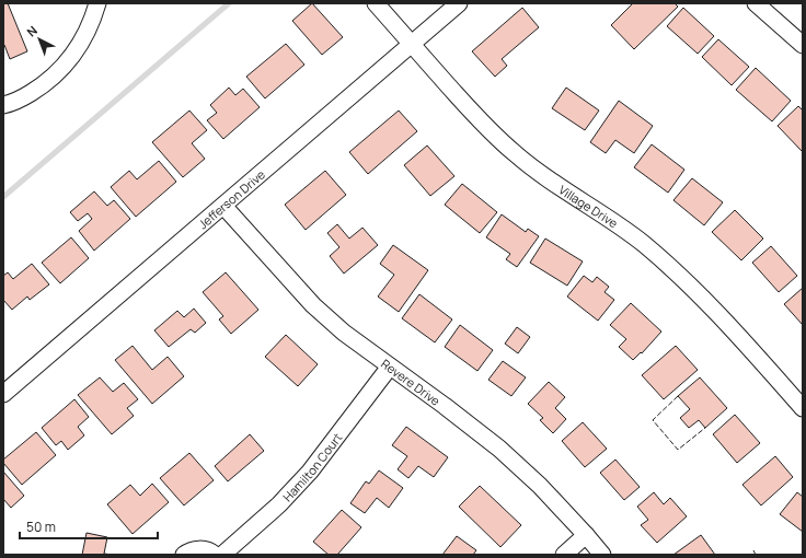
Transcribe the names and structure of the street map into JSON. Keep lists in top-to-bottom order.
{
  "streets": {
    "street": [
      "Jefferson Drive",
      "Village Drive",
      "Revere Drive",
      "Hamilton Court"
    ]
  },
  "crossings": [
    ["Jefferson Drive", "Village Drive"],
    ["Jefferson Drive", "Revere Drive"],
    ["Revere Drive", "Hamilton Court"]
  ],
  "scale_bar": "50 m",
  "north": "top left"
}
